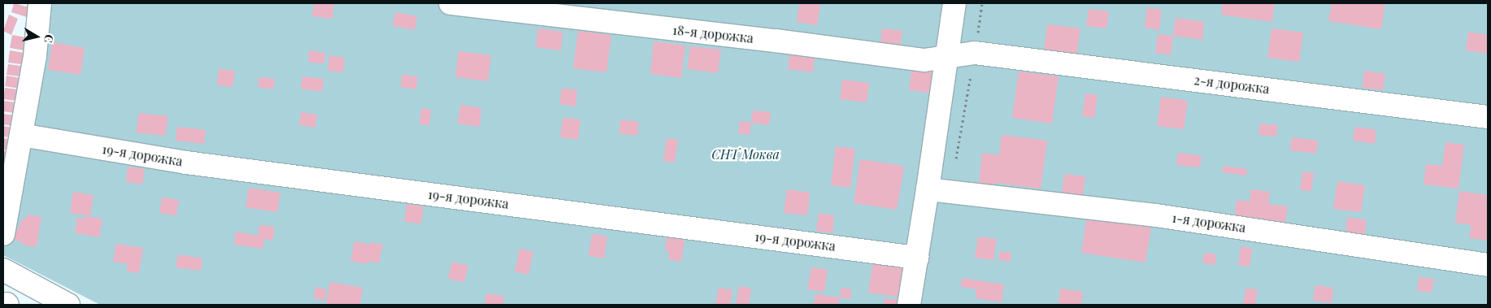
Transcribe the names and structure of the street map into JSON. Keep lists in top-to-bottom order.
{
  "streets": {
    "street": [
      "18-я дорожка",
      "2-я дорожка",
      "19-я дорожка",
      "1-я дорожка"
    ]
  },
  "crossings": [
    ["18-я дорожка", "2-я дорожка"]
  ],
  "parks": ["СНТ Моква"],
  "north": "right"
}
